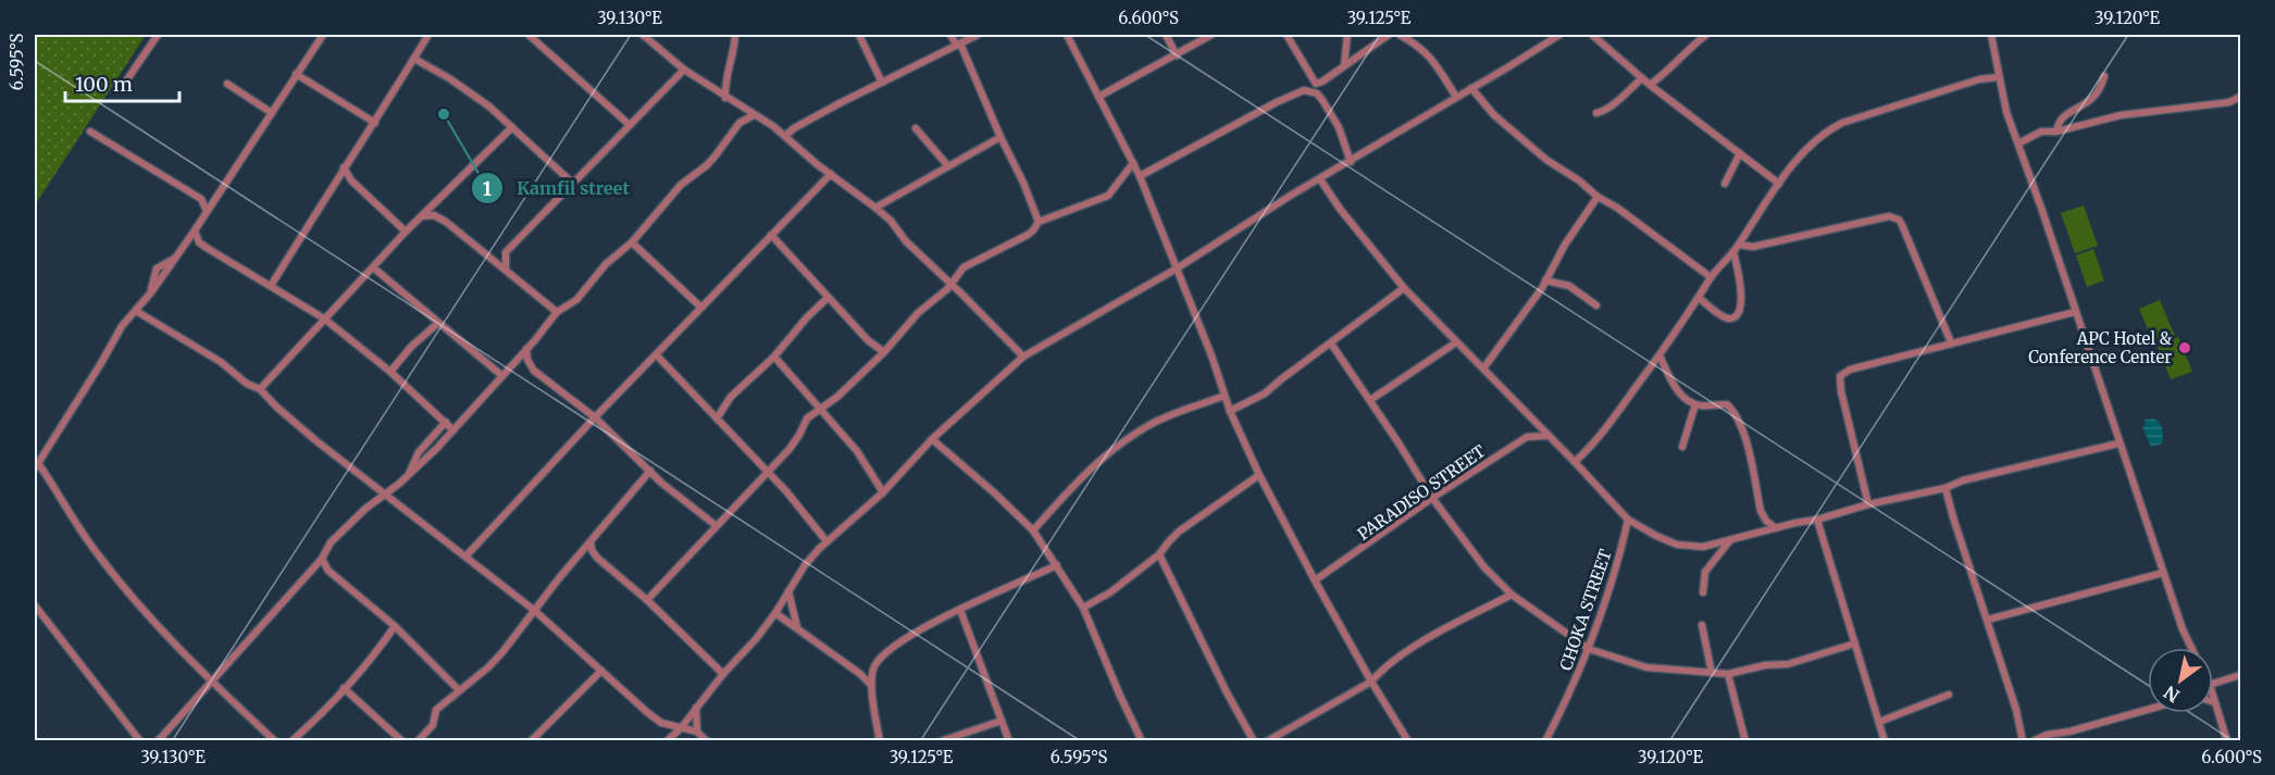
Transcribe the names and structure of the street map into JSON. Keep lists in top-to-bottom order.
{
  "streets": {
    "street": ["PARADISO STREET", "CHOKA STREET"]
  },
  "places": ["Kamfil street", "APC Hotel & Conference Center"],
  "scale_bar": "100 m",
  "north": "bottom left",
  "coordinates": [
    "39.130°E",
    "6.600°S",
    "39.125°E",
    "39.120°E",
    "6.595°S"
  ]
}
